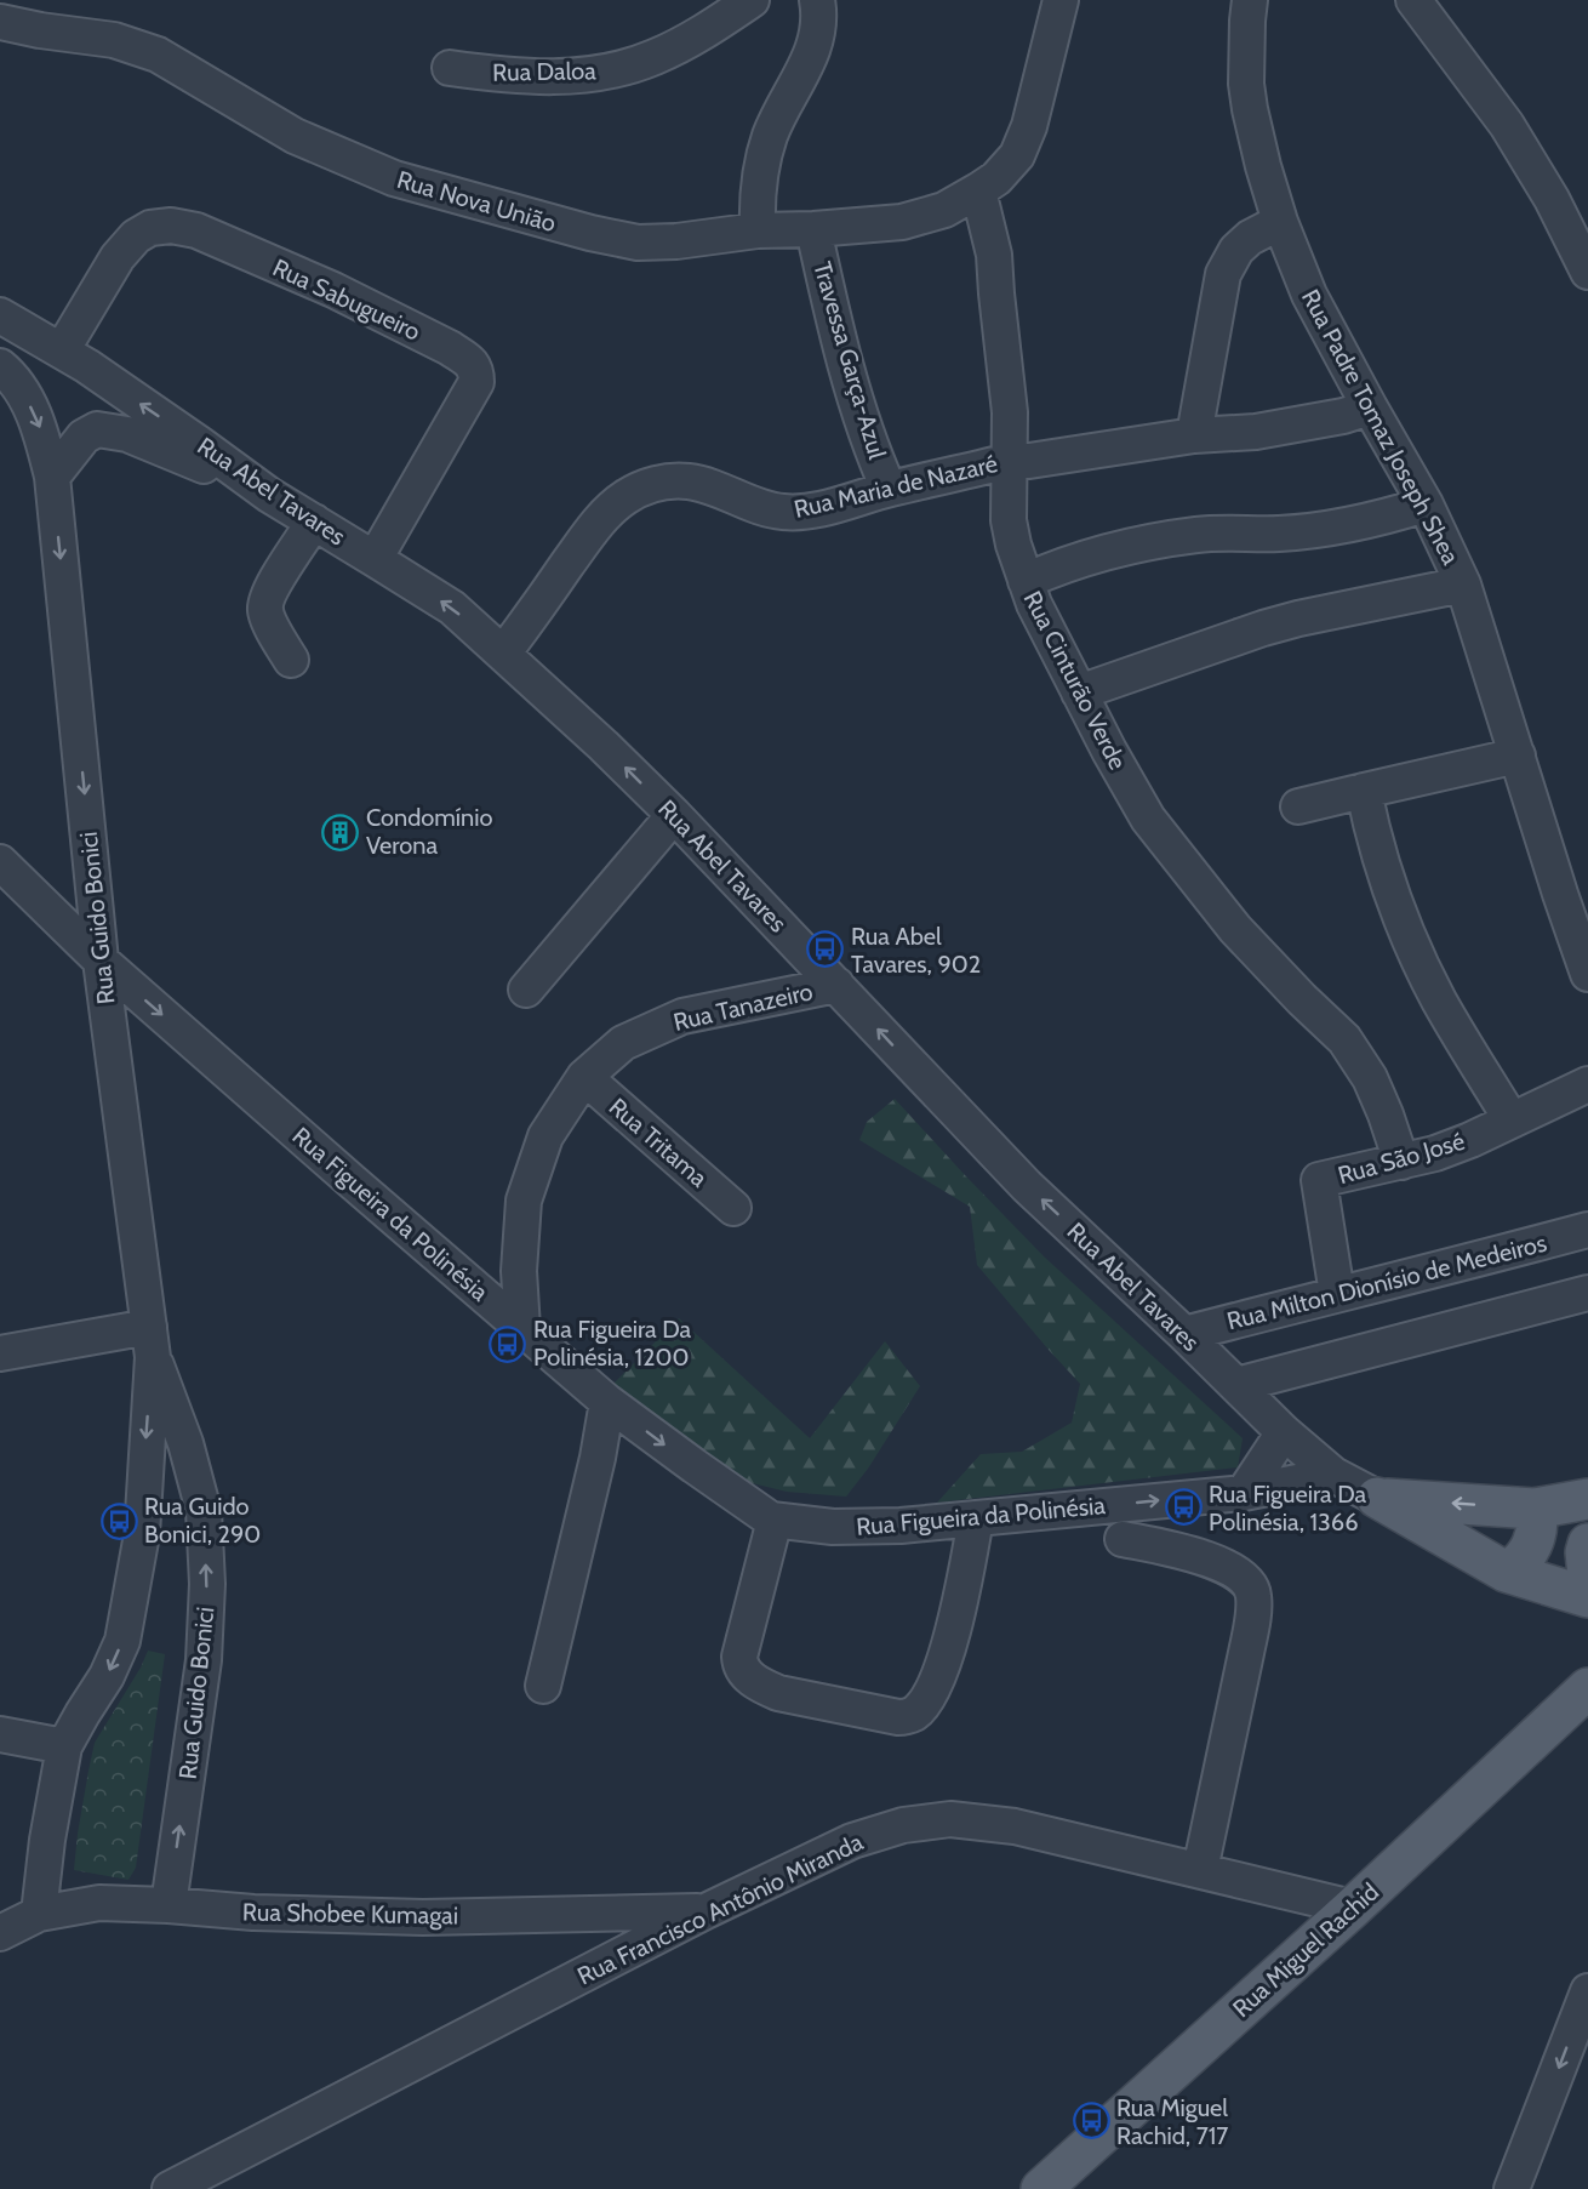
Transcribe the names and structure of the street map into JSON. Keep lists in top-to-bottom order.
{
  "streets": {
    "main road": ["Rua Abel Tavares", "Rua Miguel Rachid"],
    "street": [
      "Rua Daloa",
      "Rua Nova União",
      "Rua Sabugueiro",
      "Travessa Garça-Azul",
      "Rua Padre Tomaz Joseph Shea",
      "Rua Maria de Nazaré",
      "Rua Cinturão Verde",
      "Rua Guido Bonici",
      "Rua Tanazeiro",
      "Rua Tritama",
      "Rua São José",
      "Rua Figueira da Polinésia",
      "Rua Milton Dionísio de Medeiros",
      "Rua Francisco Antônio Miranda",
      "Rua Shobee Kumagai"
    ]
  },
  "crossings": [
    ["Rua Nova União", "Travessa Garça-Azul"],
    ["Rua Nova União", "Rua Cinturão Verde"],
    ["Rua Sabugueiro", "Rua Abel Tavares"],
    ["Travessa Garça-Azul", "Rua Maria de Nazaré"],
    ["Rua Padre Tomaz Joseph Shea", "Rua Maria de Nazaré"],
    ["Rua Maria de Nazaré", "Rua Abel Tavares"],
    ["Rua Maria de Nazaré", "Rua Cinturão Verde"],
    ["Rua Abel Tavares", "Rua Tanazeiro"],
    ["Rua Abel Tavares", "Rua Figueira da Polinésia"],
    ["Rua Abel Tavares", "Rua Milton Dionísio de Medeiros"],
    ["Rua Cinturão Verde", "Rua São José"],
    ["Rua Guido Bonici", "Rua Figueira da Polinésia"],
    ["Rua Guido Bonici", "Rua Shobee Kumagai"],
    ["Rua Tanazeiro", "Rua Tritama"],
    ["Rua Tanazeiro", "Rua Figueira da Polinésia"],
    ["Rua São José", "Rua Milton Dionísio de Medeiros"],
    ["Rua Francisco Antônio Miranda", "Rua Shobee Kumagai"],
    ["Rua Francisco Antônio Miranda", "Rua Miguel Rachid"]
  ],
  "one_way": ["Rua Abel Tavares", "Rua Figueira da Polinésia"],
  "places": {
    "building": ["Condomínio Verona"],
    "bus stop": [
      "Rua Abel Tavares, 902",
      "Rua Figueira Da Polinésia, 1200",
      "Rua Figueira Da Polinésia, 1366",
      "Rua Guido Bonici, 290",
      "Rua Miguel Rachid, 717"
    ]
  }
}
